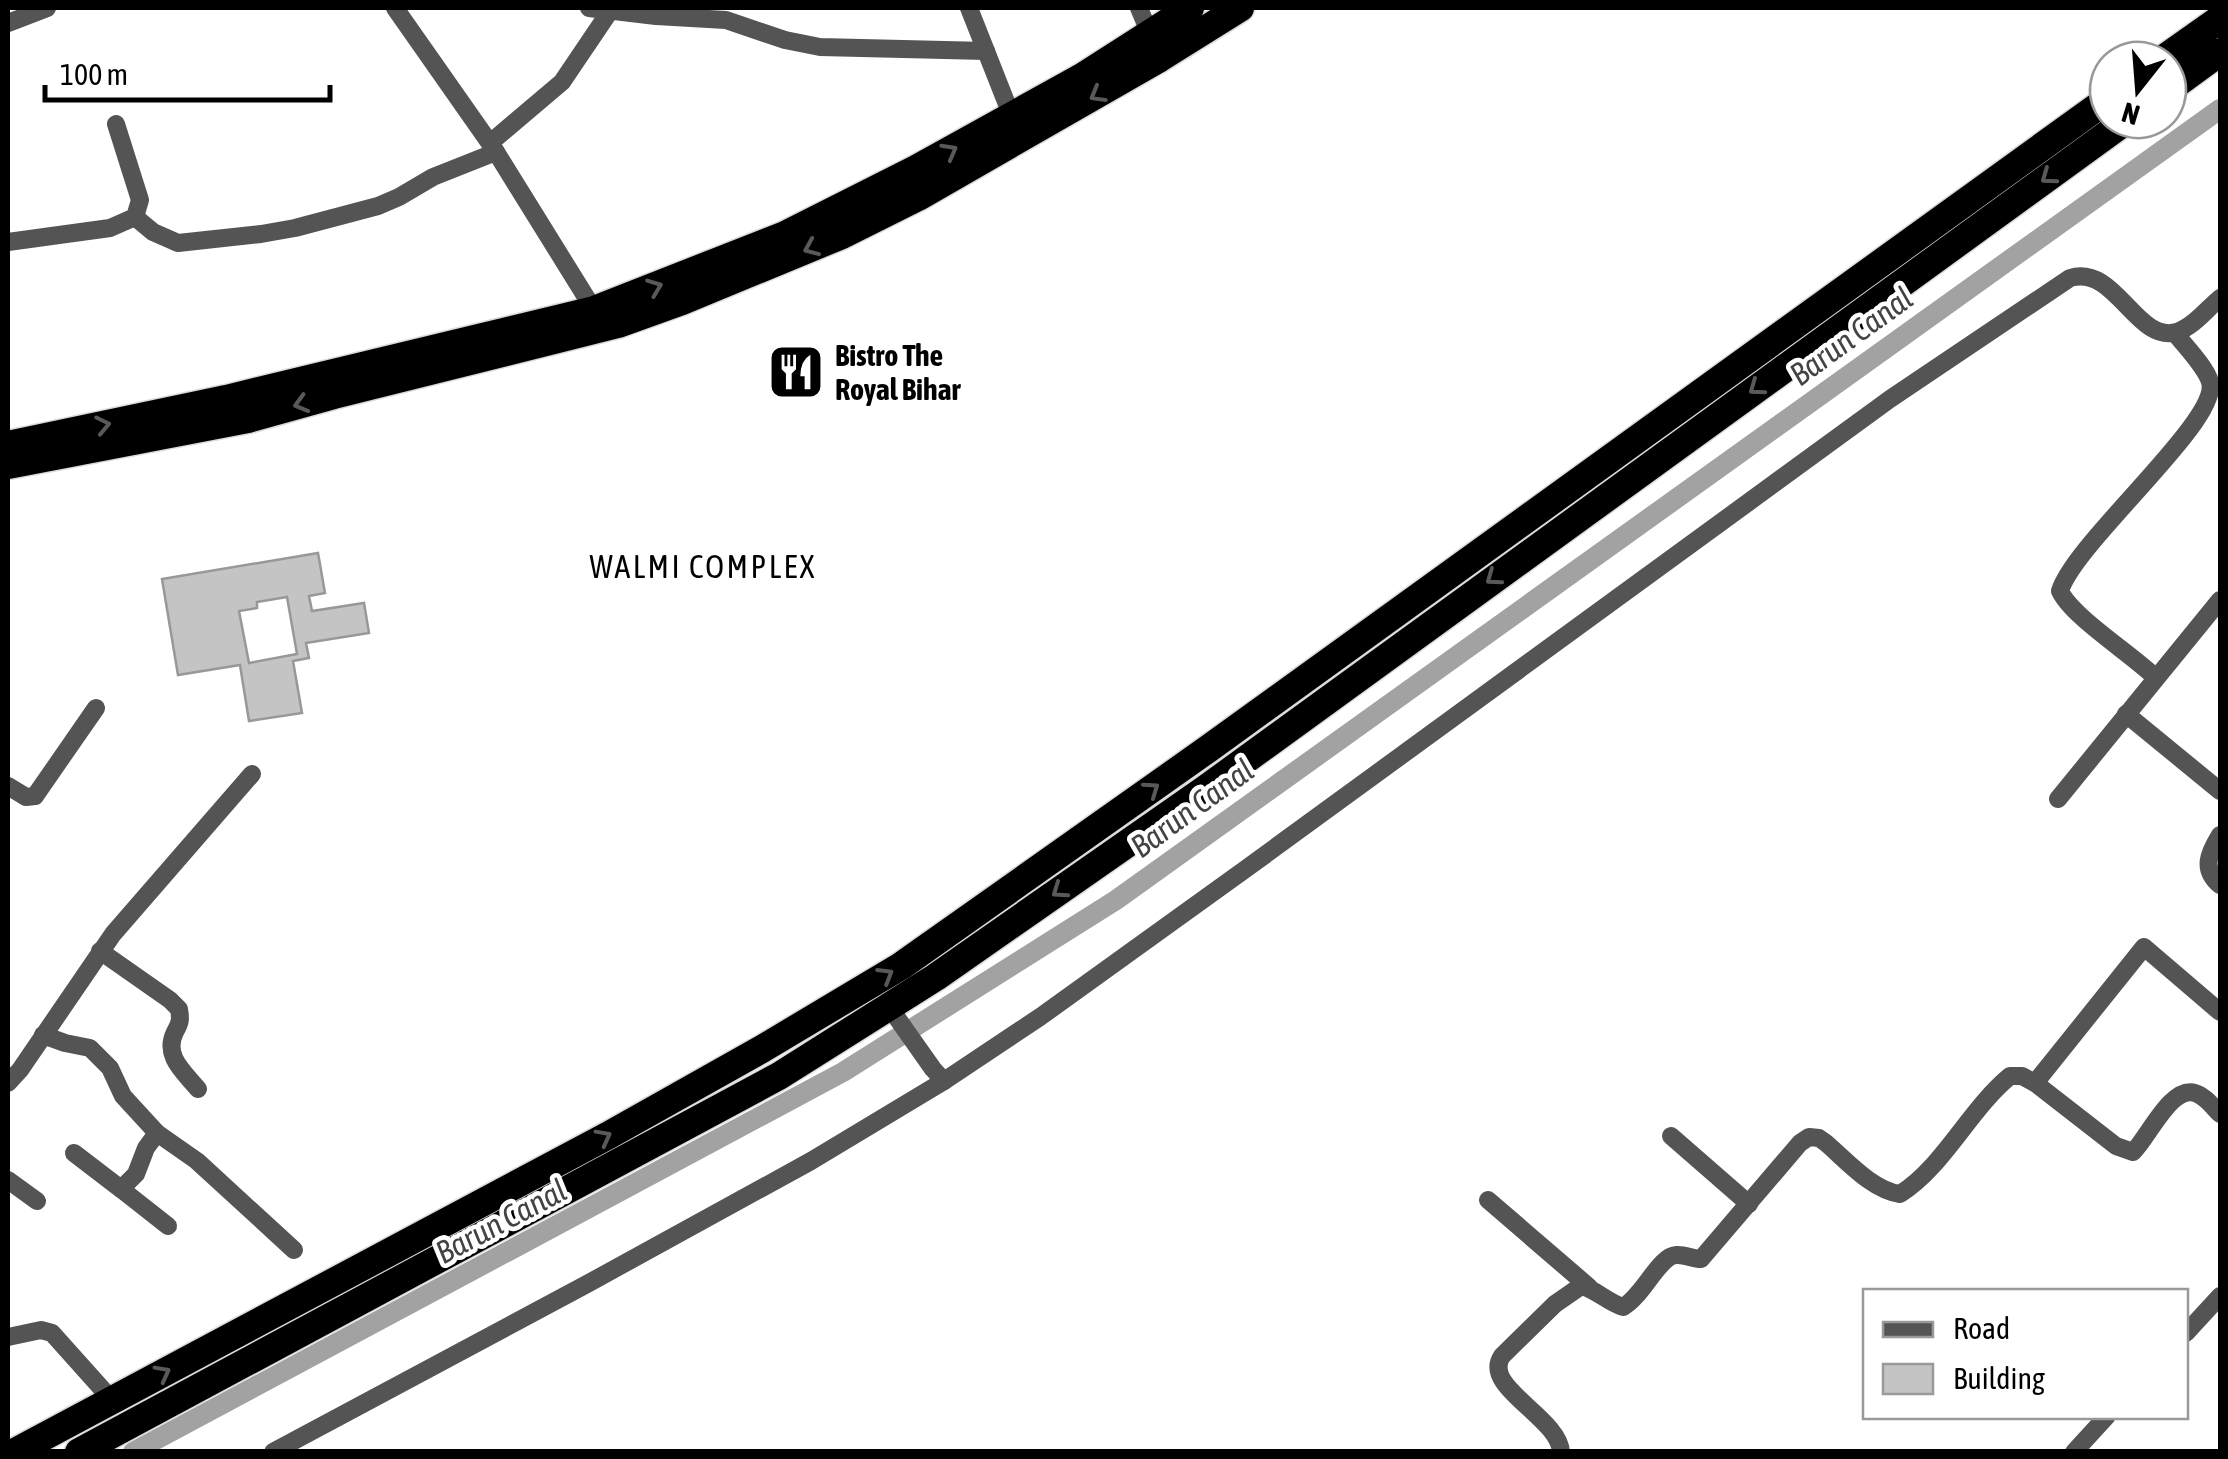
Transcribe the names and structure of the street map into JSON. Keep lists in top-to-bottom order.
{
  "districts": ["WALMI COMPLEX"],
  "water": ["Barun Canal"],
  "places": {
    "restaurant": ["Bistro The Royal Bihar"]
  },
  "legend": ["Road", "Building"],
  "scale_bar": "100 m",
  "north": "bottom"
}
